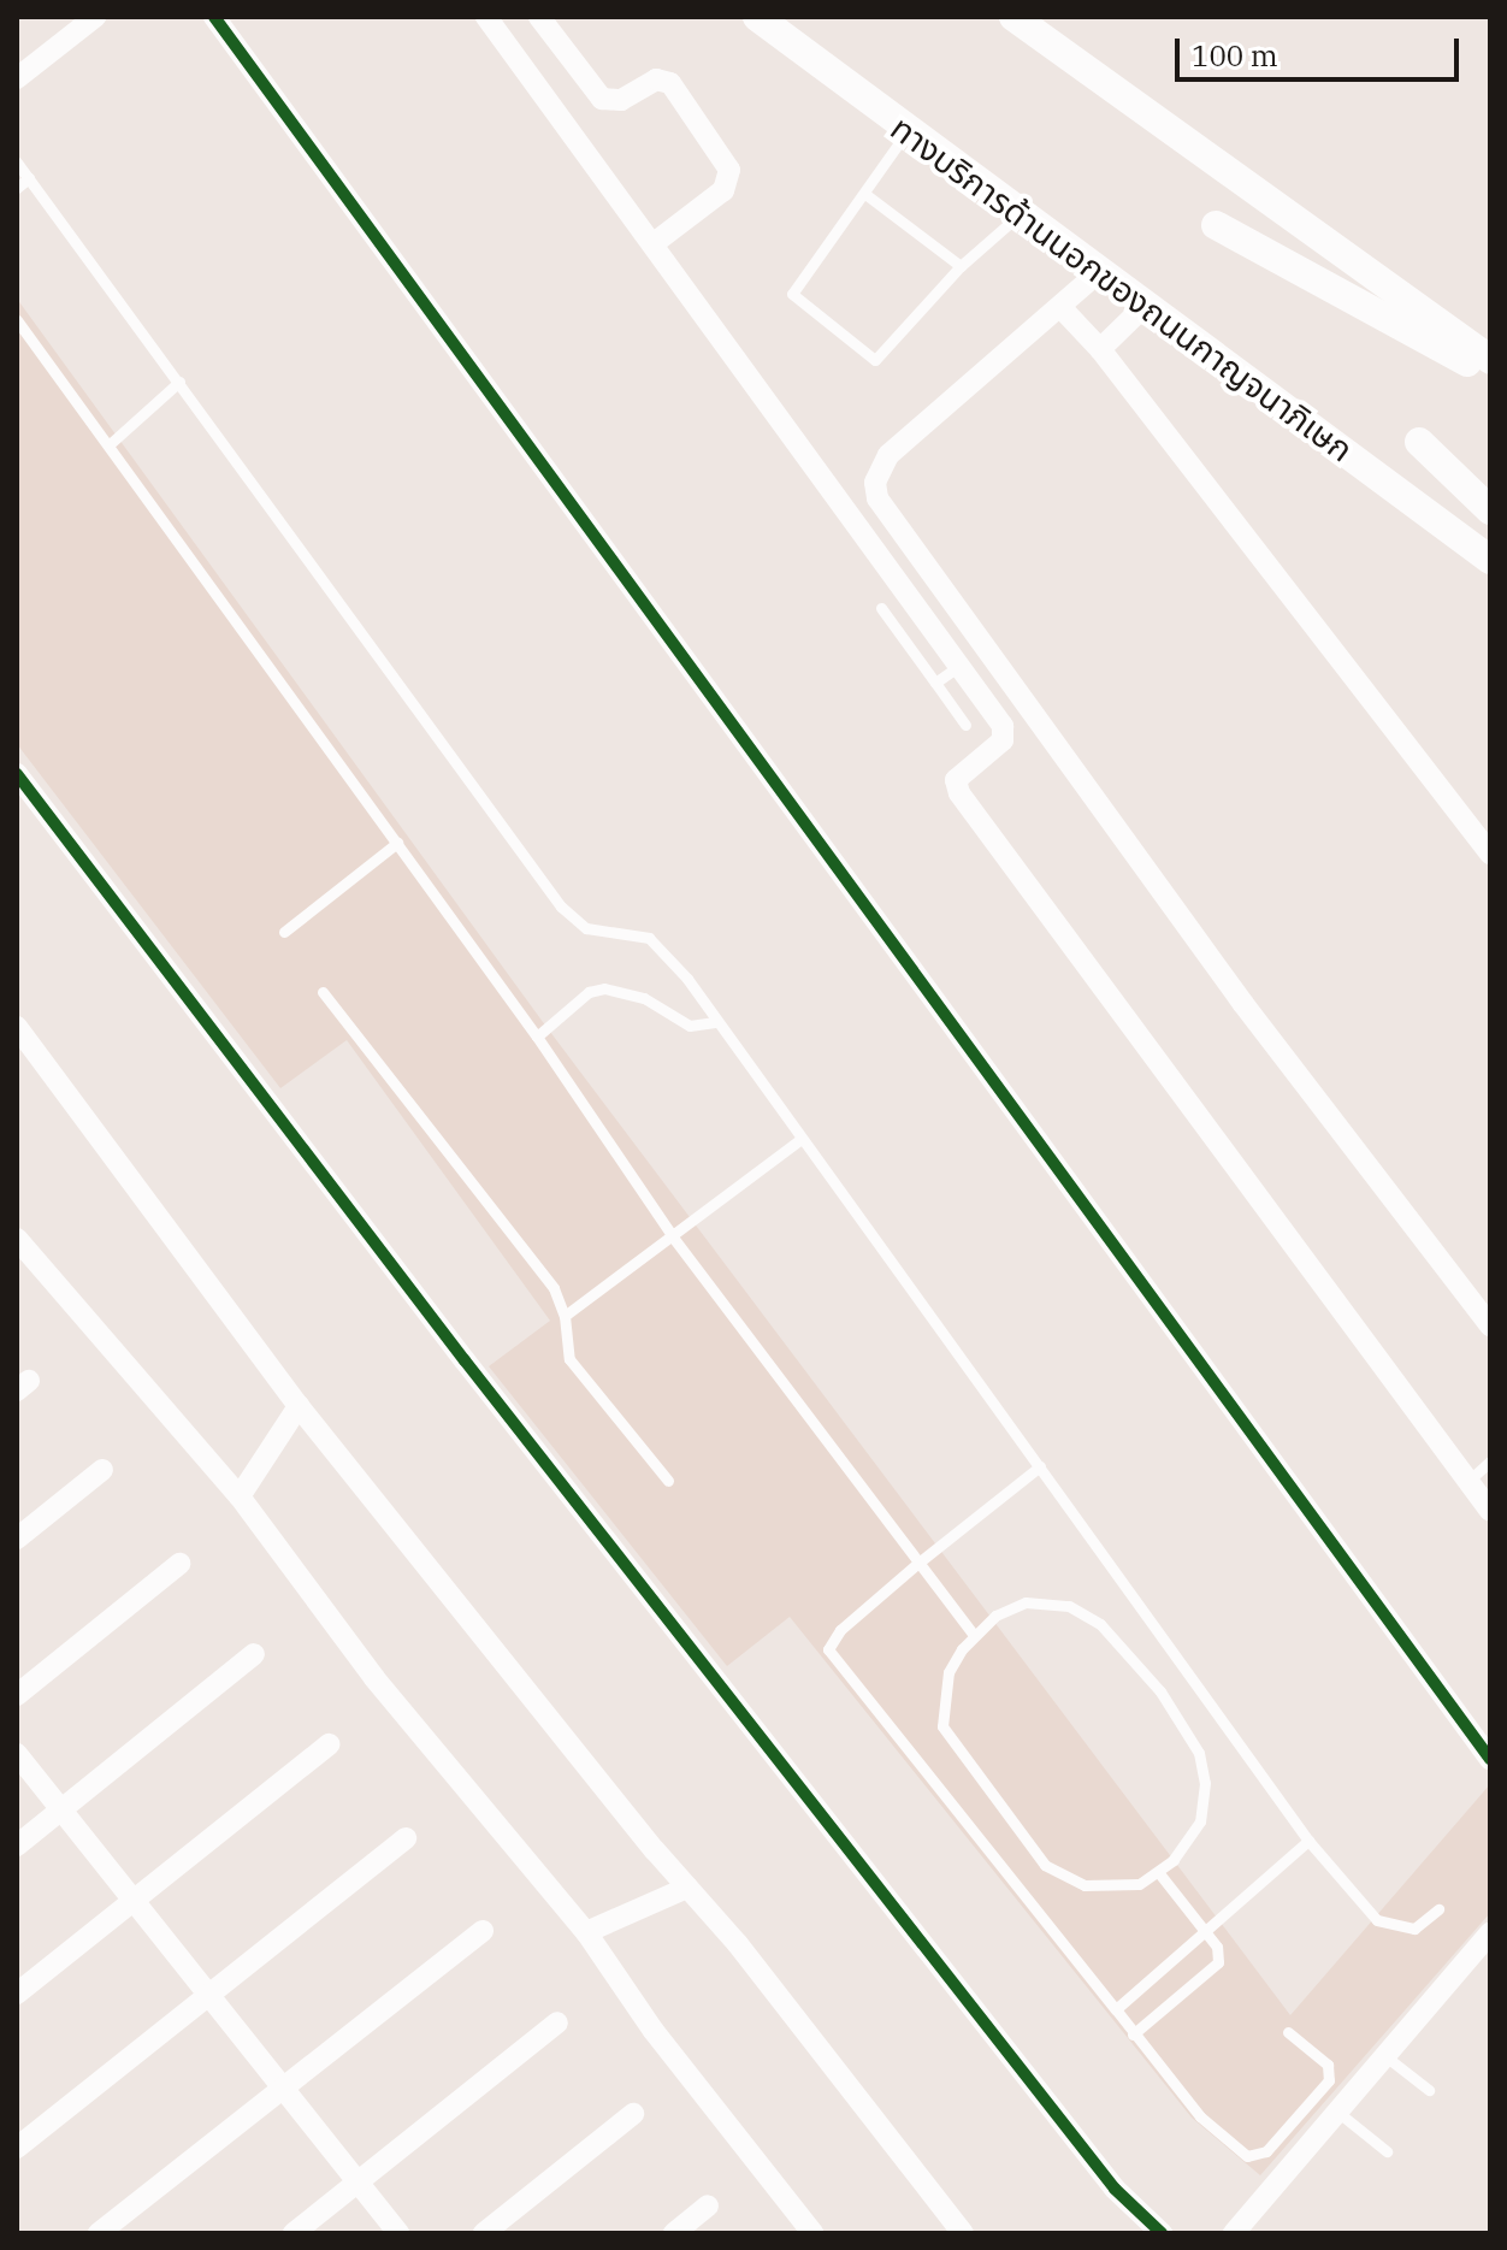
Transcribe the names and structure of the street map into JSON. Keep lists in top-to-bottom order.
{
  "streets": {
    "main road": ["ทางบริการด้านนอกของถนนกาญจนาภิเษก"]
  },
  "scale_bar": "100 m"
}
